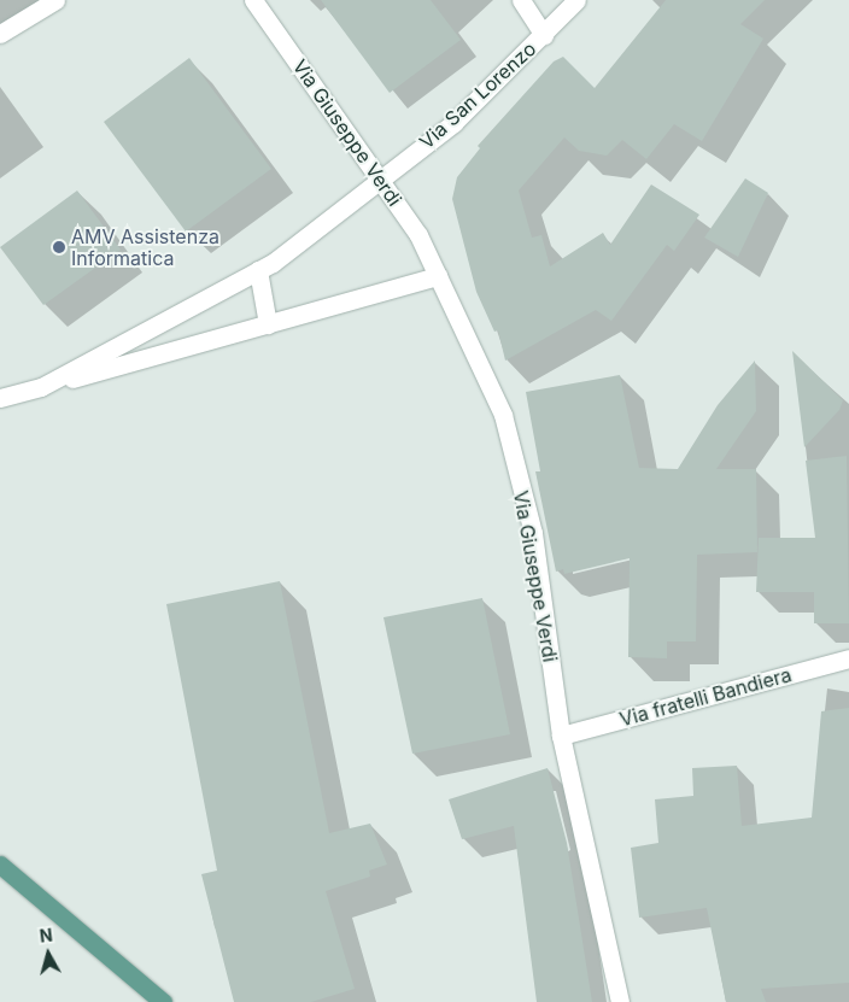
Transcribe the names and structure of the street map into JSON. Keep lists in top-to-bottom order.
{
  "streets": {
    "street": ["Via San Lorenzo", "Via Giuseppe Verdi", "Via fratelli Bandiera"]
  },
  "crossings": [
    ["Via San Lorenzo", "Via Giuseppe Verdi"],
    ["Via Giuseppe Verdi", "Via fratelli Bandiera"]
  ],
  "places": ["AMV Assistenza Informatica"],
  "north": "top"
}
